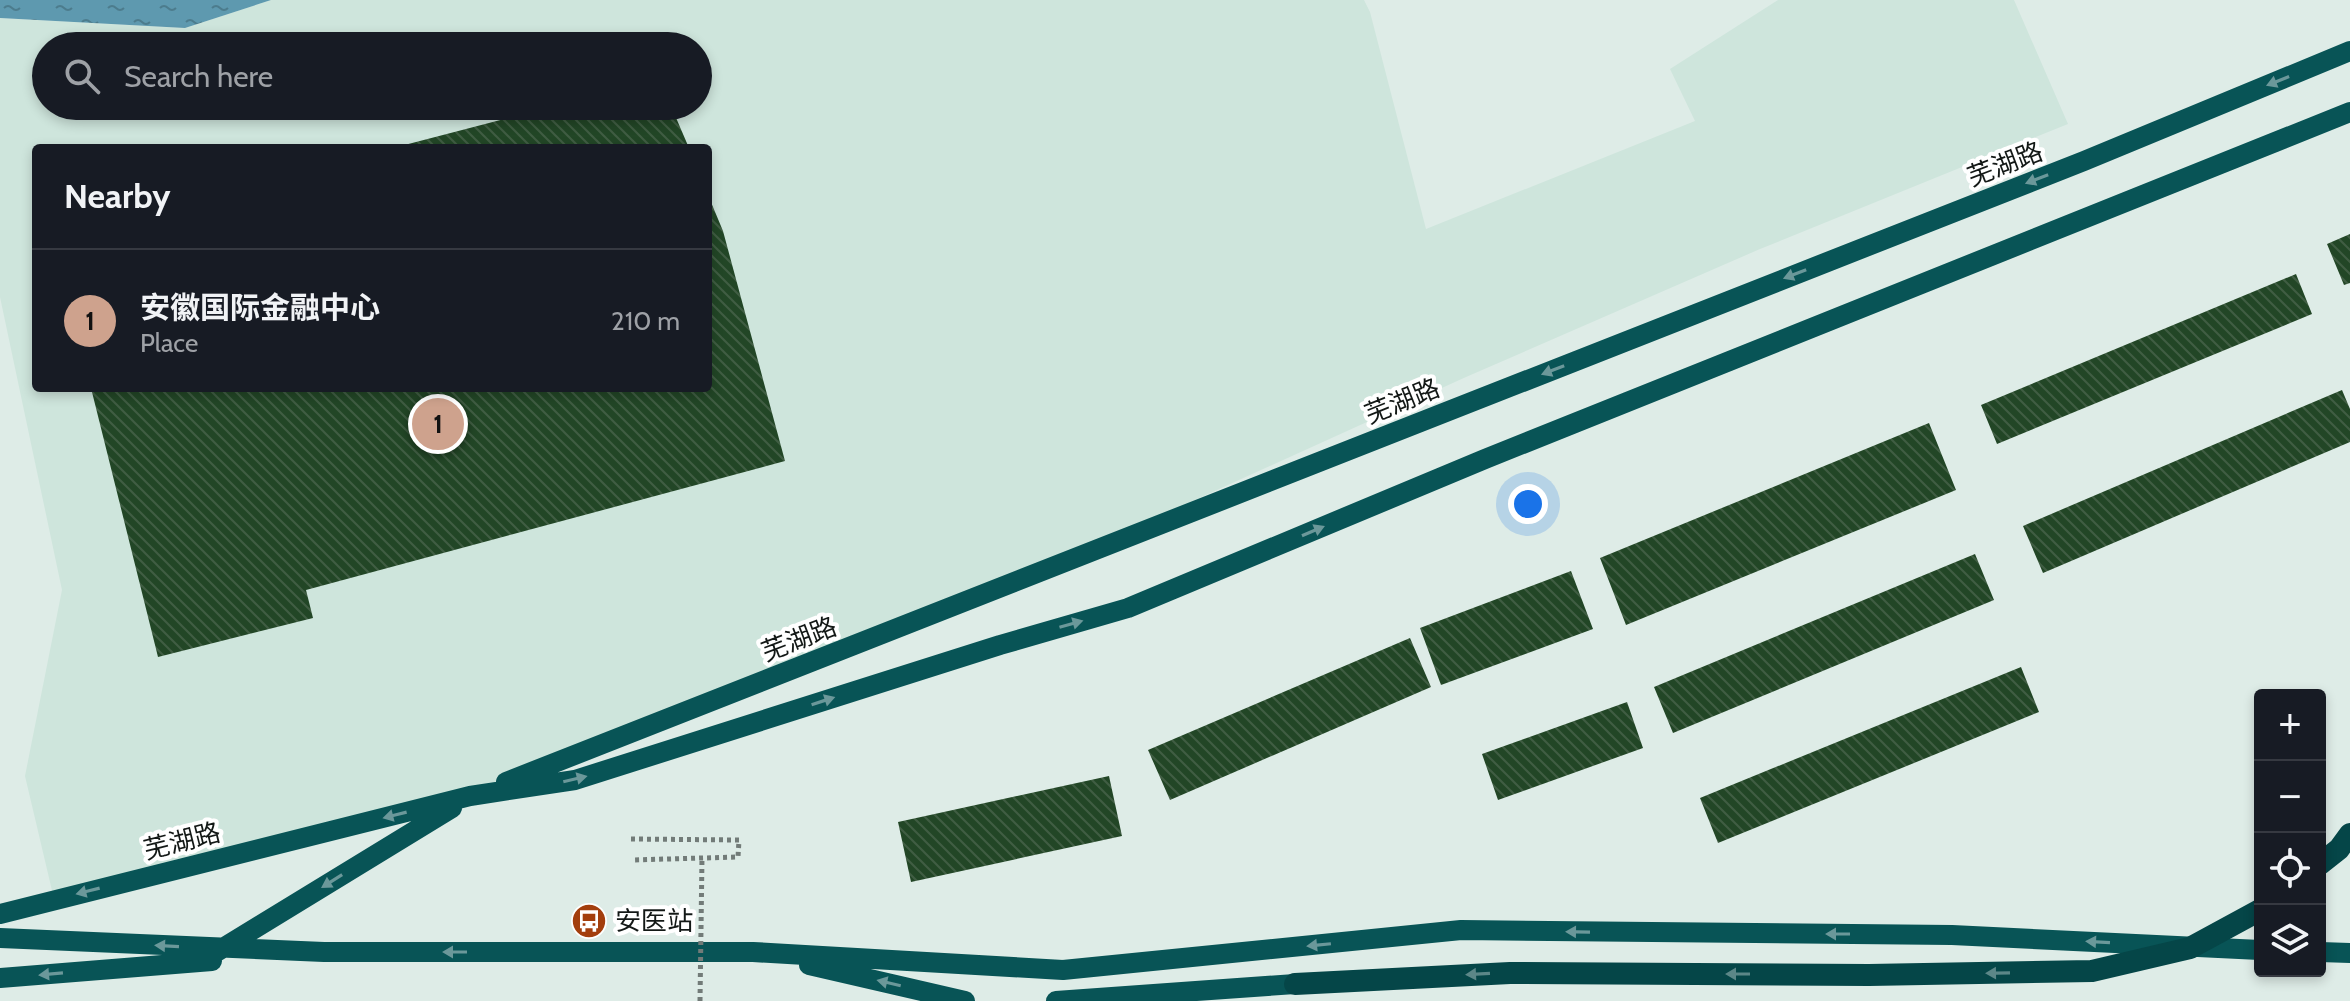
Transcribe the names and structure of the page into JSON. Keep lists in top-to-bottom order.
{
  "streets": {
    "main road": ["芜湖路"]
  },
  "places": {
    "bus stop": ["安医站"]
  },
  "page": {
    "search": "Search here",
    "heading": "Nearby",
    "list": [
      {
        "mark": "1",
        "name": "安徽国际金融中心",
        "note": "Place",
        "value": "210 m"
      }
    ],
    "pins": "1",
    "map_buttons": ["+", "−"]
  }
}
